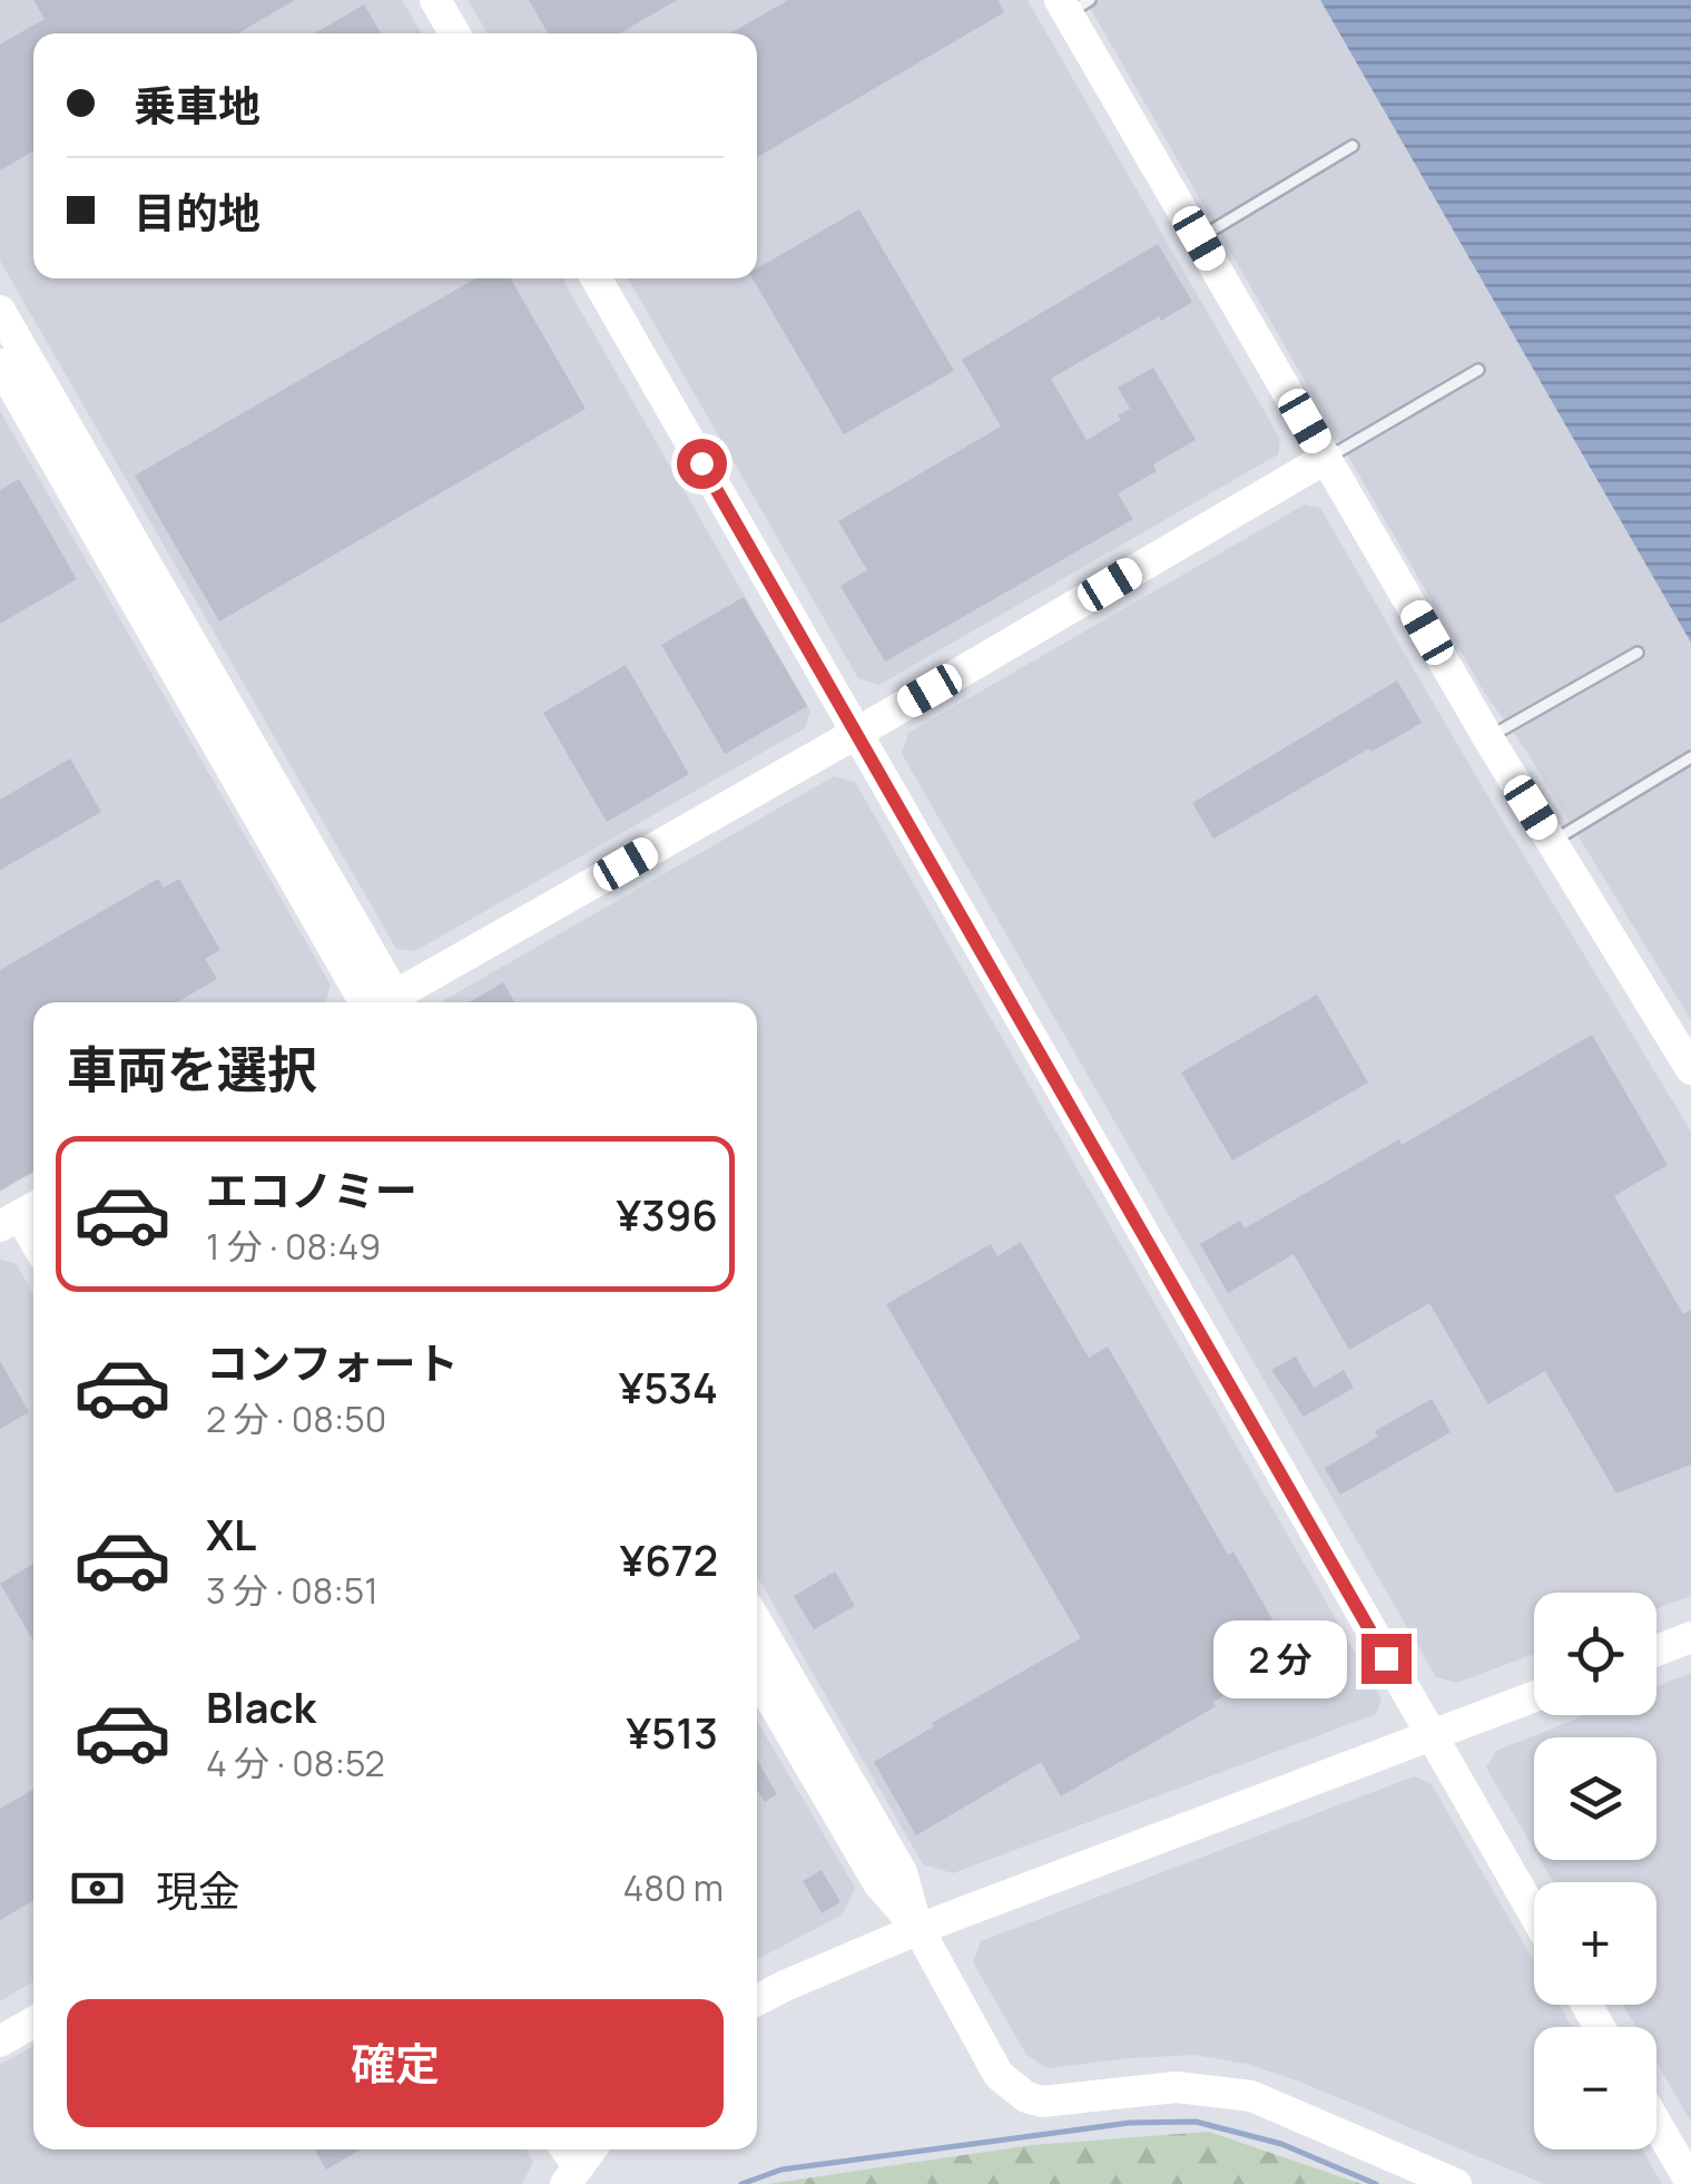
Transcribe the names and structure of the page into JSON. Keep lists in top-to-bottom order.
{
  "page": {
    "banner": ["乗車地", "目的地"],
    "heading": "車両を選択",
    "list": [
      {
        "name": "エコノミー",
        "note": "1 分 · 08:49",
        "value": "¥396"
      },
      {
        "name": "コンフォート",
        "note": "2 分 · 08:50",
        "value": "¥534"
      },
      {
        "name": "XL",
        "note": "3 分 · 08:51",
        "value": "¥672"
      },
      {
        "name": "Black",
        "note": "4 分 · 08:52",
        "value": "¥513"
      }
    ],
    "map_buttons": ["+", "−"],
    "bubble": "2 分",
    "pay": ["現金", "480 m"],
    "buttons": "確定"
  }
}
